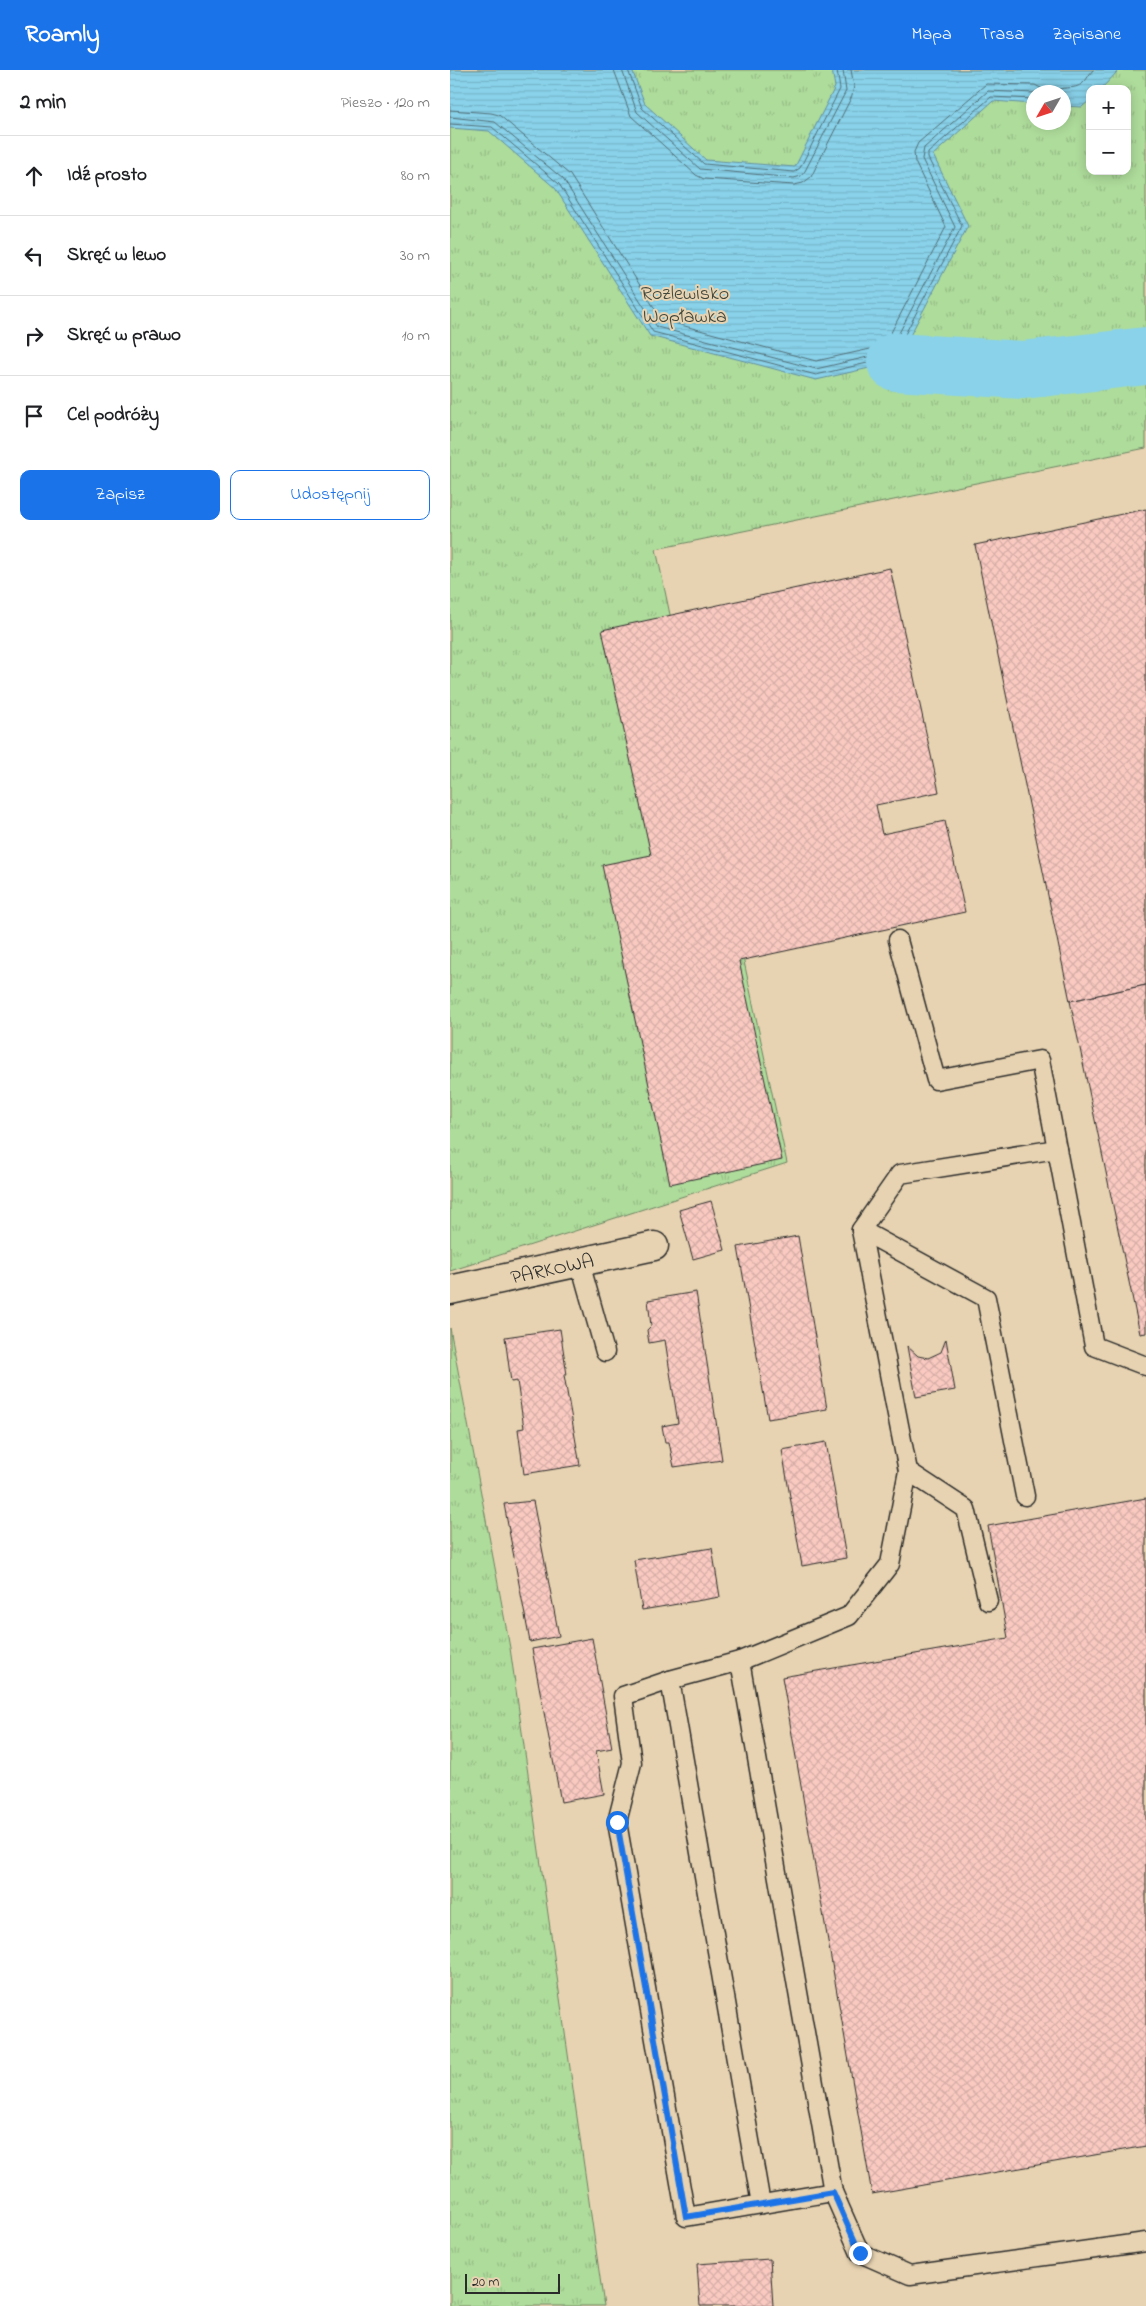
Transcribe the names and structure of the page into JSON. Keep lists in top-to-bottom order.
{
  "streets": {
    "street": ["PARKOWA"]
  },
  "parks": ["Rozlewisko Wopławka"],
  "scale_bar": "20 m",
  "north": "bottom left",
  "page": {
    "header": "Roamly",
    "nav": ["Mapa", "Trasa", "Zapisane"],
    "heading": ["2 min", "Pieszo · 120 m"],
    "map_buttons": ["+", "−"],
    "list": [
      ["Idź prosto", "80 m"],
      ["Skręć w lewo", "30 m"],
      ["Skręć w prawo", "10 m"],
      "Cel podróży"
    ],
    "buttons": ["Zapisz", "Udostępnij"],
    "scale": "20 m"
  }
}
